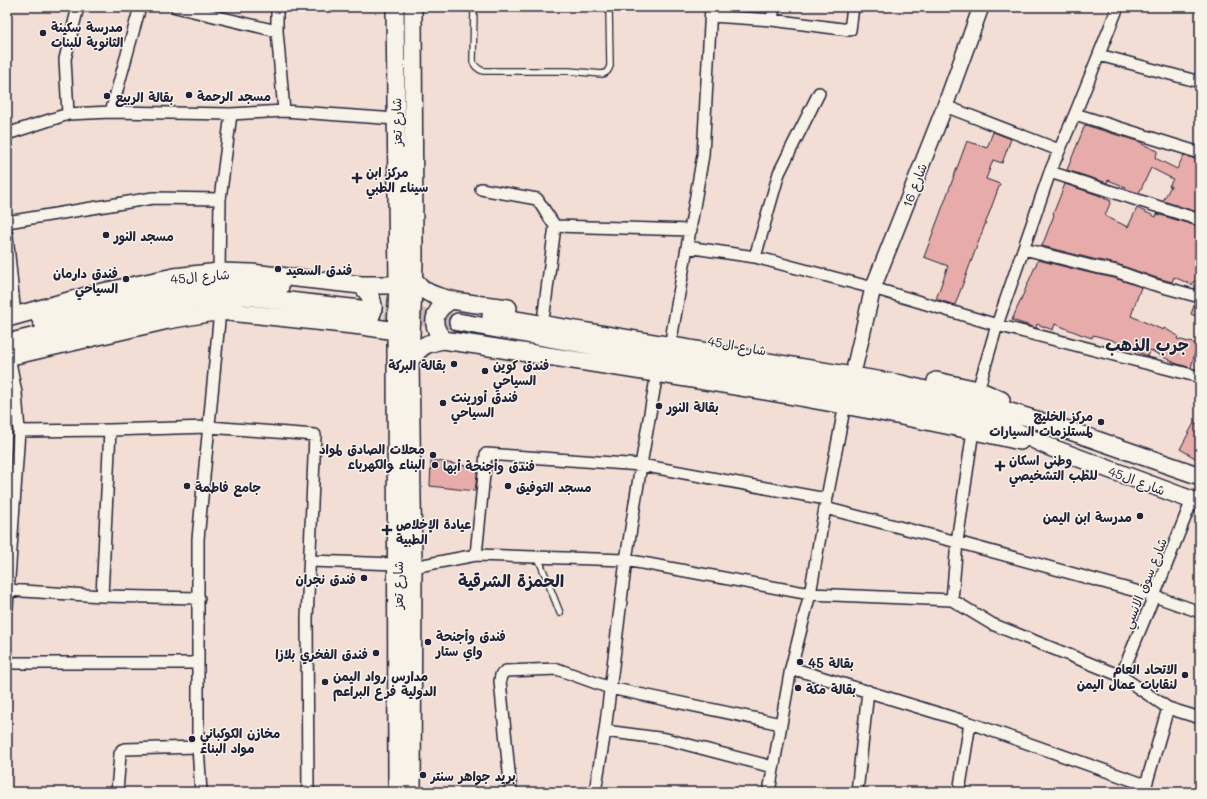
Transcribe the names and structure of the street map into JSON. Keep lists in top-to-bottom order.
{
  "streets": {
    "main road": ["شارع تعز", "شارع ال45"],
    "street": ["شارع 16", "شارع سوق الانسي"]
  },
  "crossings": [
    ["شارع تعز", "شارع ال45"],
    ["شارع 16", "شارع ال45"],
    ["شارع ال45", "شارع سوق الانسي"]
  ],
  "districts": ["جرب الذهب", "الحمزة الشرقية"],
  "places": {
    "other": [
      "مدرسة سكينة الثانوية للبنات",
      "مسجد الرحمة",
      "بقالة الربيع",
      "مسجد النور",
      "فندق السعيد",
      "فندق دارمان السياحي",
      "بقالة البركة",
      "فندق كوين السياحي",
      "فندق أورينت السياحي",
      "بقالة النور",
      "مركز الخليج لمستلزمات السيارات",
      "محلات الصادق لمواد البناء والكهرباء",
      "فندق وأجنحة أبها",
      "جامع فاطمة",
      "مسجد التوفيق",
      "مدرسة ابن اليمن",
      "فندق نجران",
      "فندق وأجنحة واي ستار",
      "فندق الفخري بلازا",
      "بقالة 45",
      "الاتحاد العام لنقابات عمال اليمن",
      "مدارس رواد اليمن الدولية فرع البراعم",
      "بقالة مكة",
      "مخازن الكوكباني مواد البناء",
      "بريد جواهر سنتر"
    ],
    "health": ["مركز ابن سيناء الطبي", "وطني اسكان للطب التشخيصي", "عيادة الإخلاص الطبية"]
  }
}
